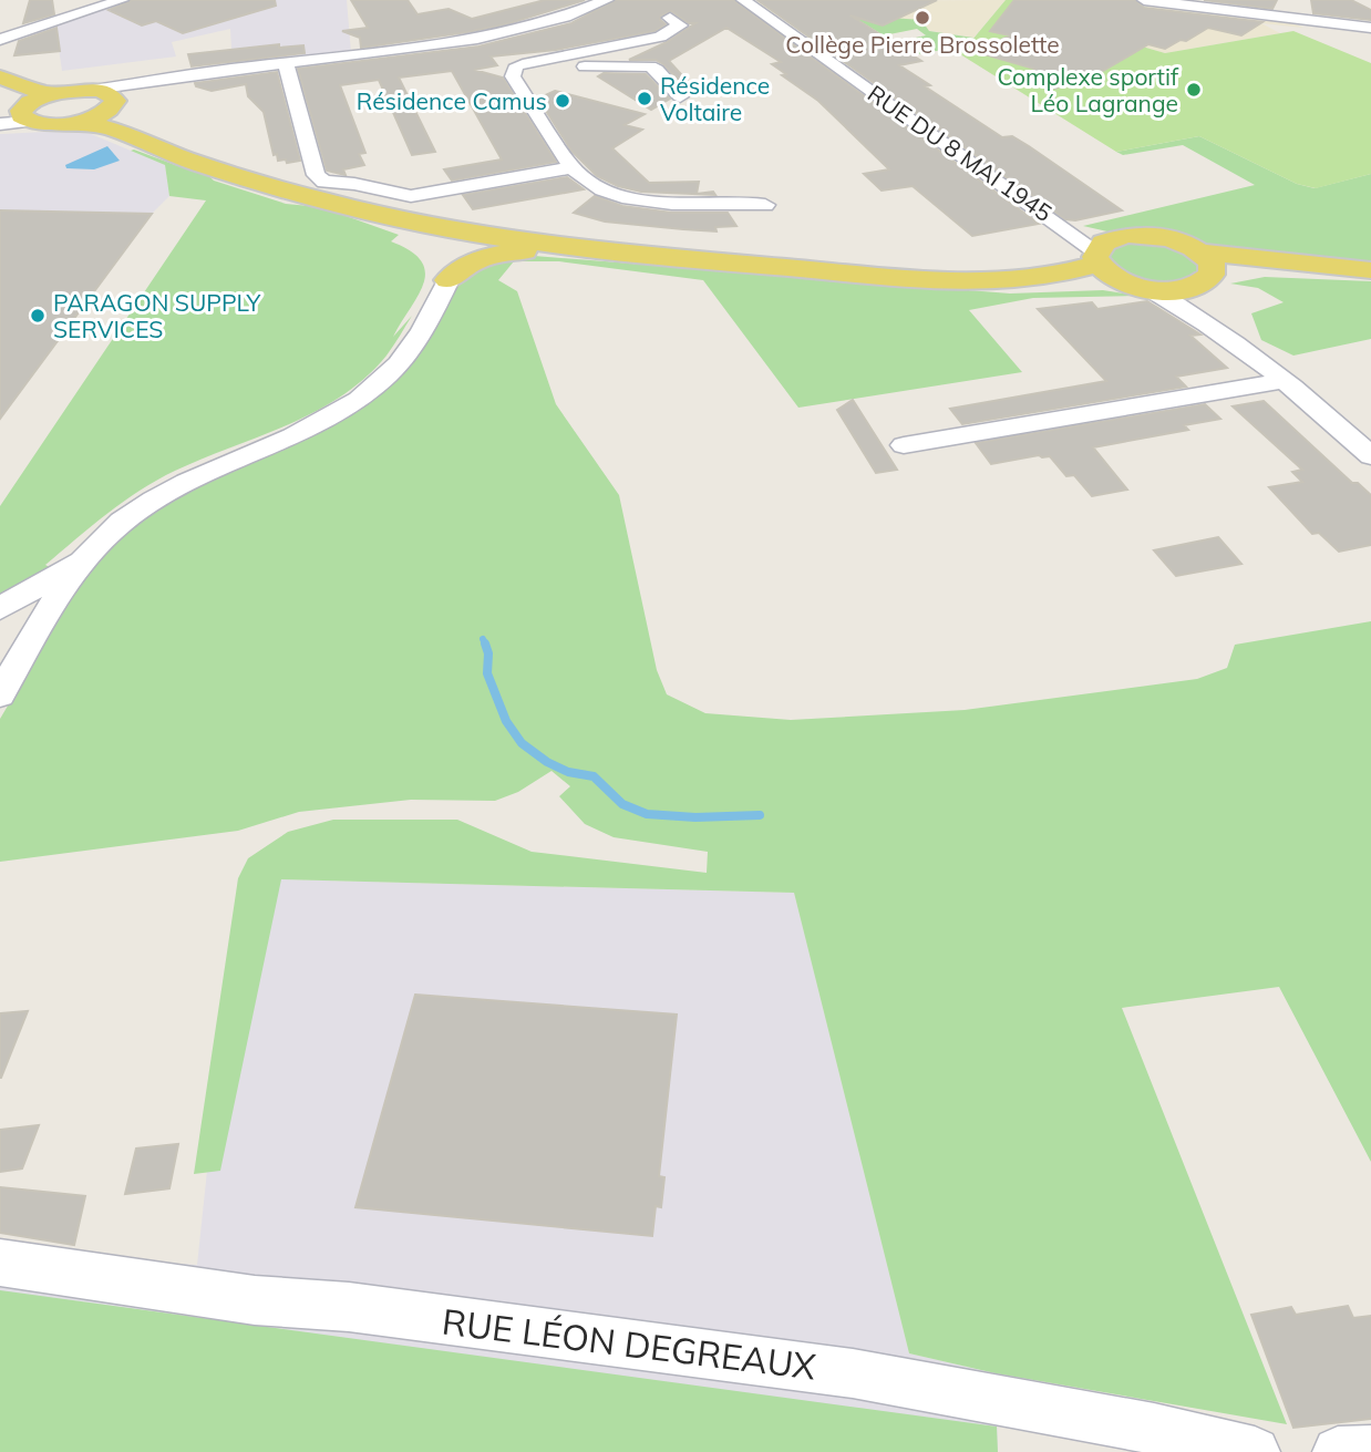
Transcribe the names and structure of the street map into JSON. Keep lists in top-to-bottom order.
{
  "streets": {
    "street": ["RUE DU 8 MAI 1945", "RUE LÉON DEGREAUX"]
  },
  "places": [
    "Collège Pierre Brossolette",
    "Complexe sportif Léo Lagrange",
    "Résidence Voltaire",
    "Résidence Camus",
    "PARAGON SUPPLY SERVICES"
  ]
}
